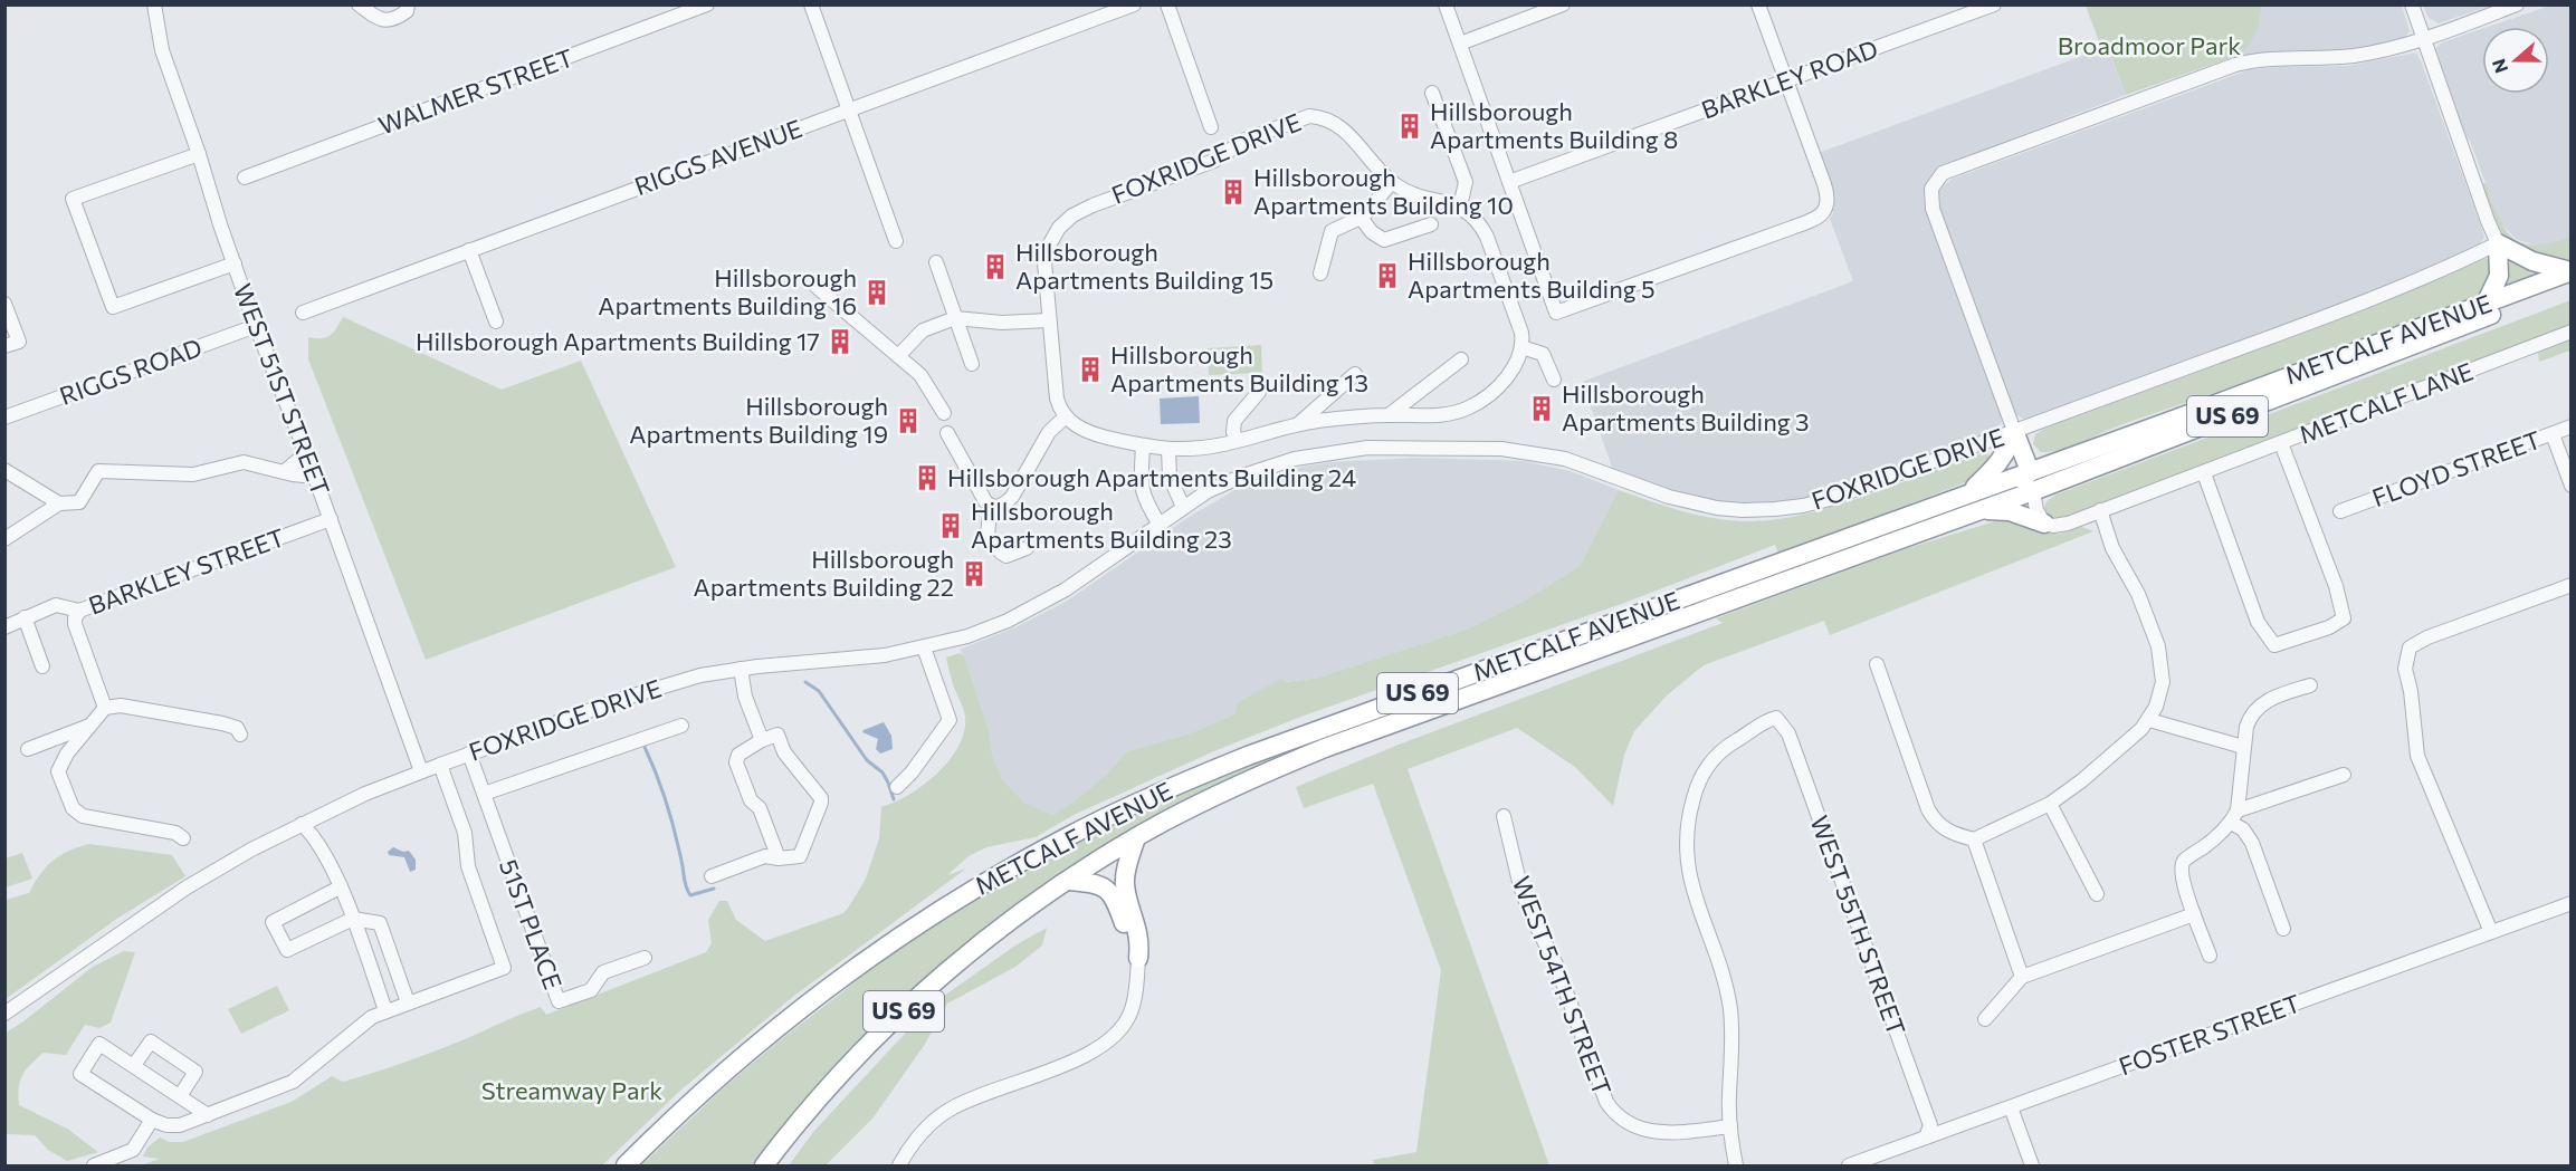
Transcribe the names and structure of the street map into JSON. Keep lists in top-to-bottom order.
{
  "streets": {
    "highway": ["METCALF AVENUE", "US 69"],
    "street": [
      "BARKLEY ROAD",
      "WALMER STREET",
      "RIGGS AVENUE",
      "FOXRIDGE DRIVE",
      "RIGGS ROAD",
      "WEST 51ST STREET",
      "METCALF LANE",
      "FLOYD STREET",
      "BARKLEY STREET",
      "51ST PLACE",
      "WEST 55TH STREET",
      "WEST 54TH STREET",
      "FOSTER STREET"
    ]
  },
  "crossings": [
    ["FOXRIDGE DRIVE", "WEST 51ST STREET"],
    ["FOXRIDGE DRIVE", "51ST PLACE"],
    ["RIGGS ROAD", "WEST 51ST STREET"],
    ["WEST 51ST STREET", "BARKLEY STREET"],
    ["WEST 55TH STREET", "WEST 54TH STREET"],
    ["WEST 55TH STREET", "FOSTER STREET"]
  ],
  "parks": ["Broadmoor Park", "Streamway Park"],
  "places": {
    "building": [
      "Hillsborough Apartments Building 8",
      "Hillsborough Apartments Building 10",
      "Hillsborough Apartments Building 15",
      "Hillsborough Apartments Building 5",
      "Hillsborough Apartments Building 16",
      "Hillsborough Apartments Building 17",
      "Hillsborough Apartments Building 13",
      "Hillsborough Apartments Building 3",
      "Hillsborough Apartments Building 19",
      "Hillsborough Apartments Building 24",
      "Hillsborough Apartments Building 23",
      "Hillsborough Apartments Building 22"
    ]
  },
  "north": "left"
}
